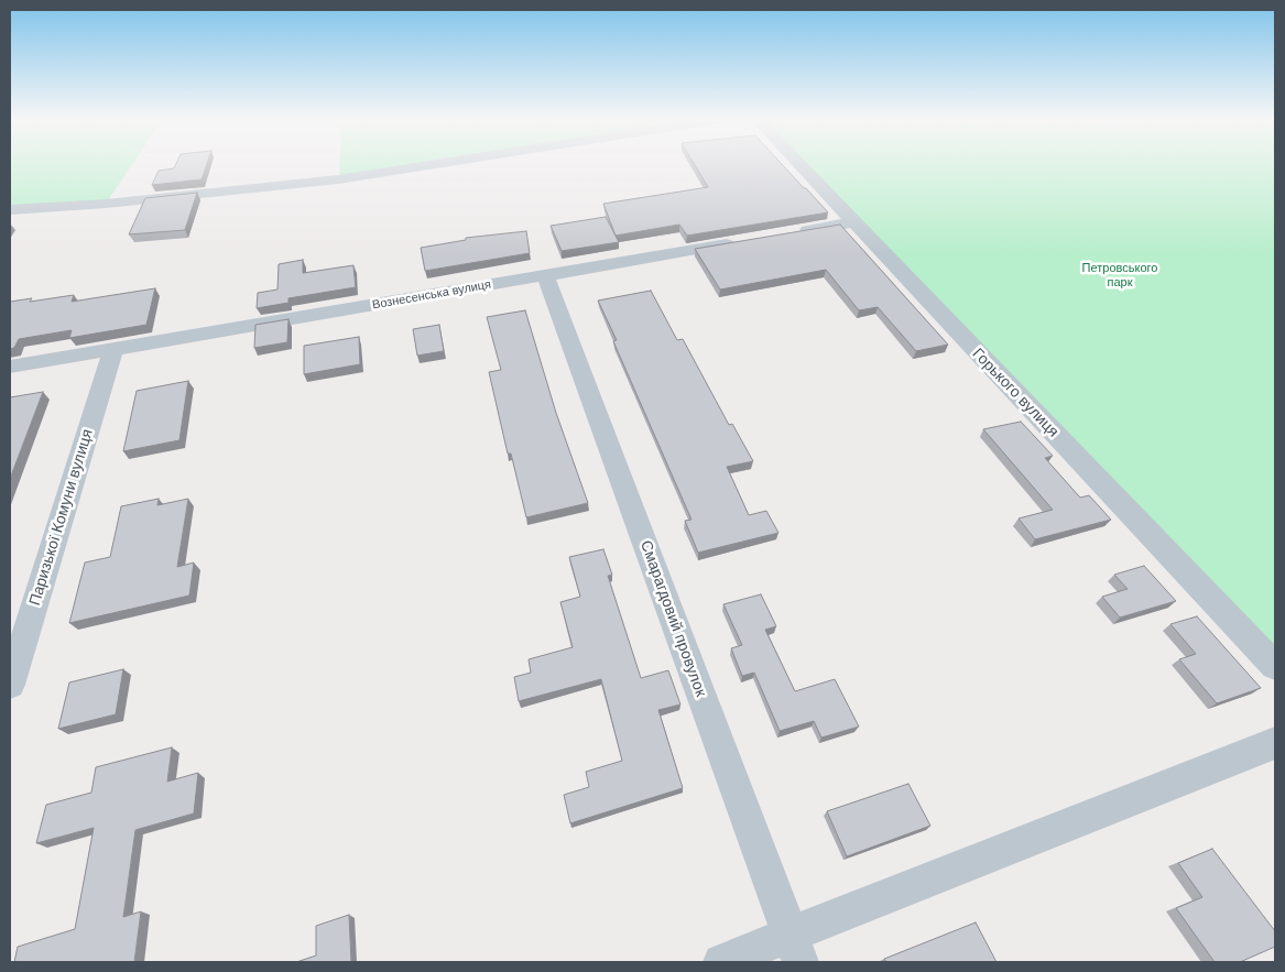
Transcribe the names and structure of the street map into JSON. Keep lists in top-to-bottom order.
{
  "streets": {
    "street": [
      "Вознесенська вулиця",
      "Горького вулиця",
      "Паризької Комуни вулиця",
      "Смарагдовий провулок"
    ]
  },
  "crossings": [
    ["Вознесенська вулиця", "Паризької Комуни вулиця"],
    ["Вознесенська вулиця", "Смарагдовий провулок"]
  ],
  "parks": ["Петровського парк"]
}
